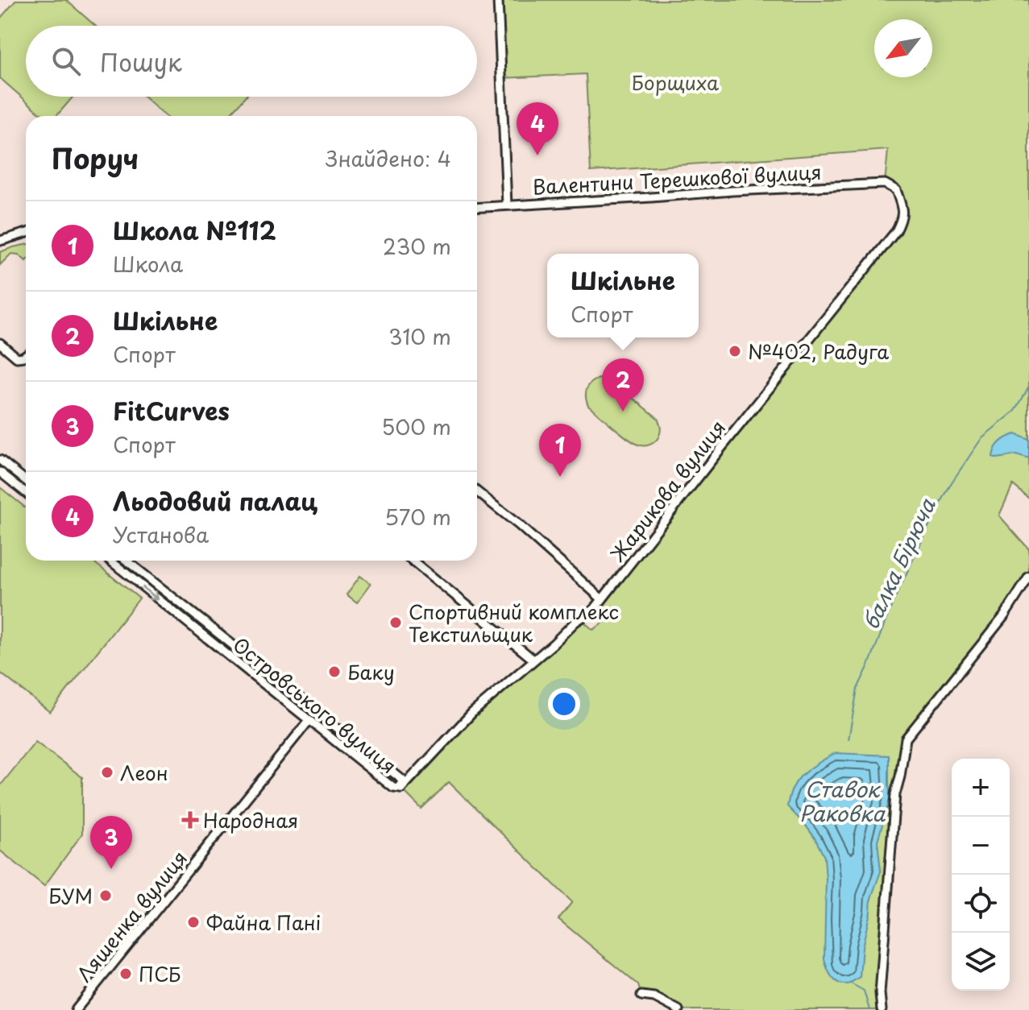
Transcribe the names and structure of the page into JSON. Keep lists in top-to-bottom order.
{
  "streets": {
    "street": [
      "Валентини Терешкової вулиця",
      "Жарикова вулиця",
      "Островського вулиця",
      "Ляшенка вулиця"
    ]
  },
  "crossings": [
    ["Валентини Терешкової вулиця", "Жарикова вулиця"],
    ["Жарикова вулиця", "Островського вулиця"],
    ["Островського вулиця", "Ляшенка вулиця"]
  ],
  "water": ["балка Бірюча", "Ставок Раковка"],
  "parks": ["Борщиха"],
  "places": {
    "other": [
      "№402, Радуга",
      "Спортивний комплекс Текстильщик",
      "Баку",
      "Леон",
      "БУМ",
      "Файна Пані",
      "ПСБ"
    ],
    "health": ["Народная"]
  },
  "north": "bottom left",
  "page": {
    "search": "Пошук",
    "pins": [
      "4",
      "2",
      "1",
      "3"
    ],
    "heading": ["Поруч", "Знайдено: 4"],
    "list": [
      {
        "mark": "1",
        "name": "Школа №112",
        "note": "Школа",
        "value": "230 m"
      },
      {
        "mark": "2",
        "name": "Шкільне",
        "note": "Спорт",
        "value": "310 m"
      },
      {
        "mark": "3",
        "name": "FitCurves",
        "note": "Спорт",
        "value": "500 m"
      },
      {
        "mark": "4",
        "name": "Льодовий палац",
        "note": "Установа",
        "value": "570 m"
      }
    ],
    "popup": ["Шкільне", "Спорт"],
    "map_buttons": ["+", "−"]
  }
}
